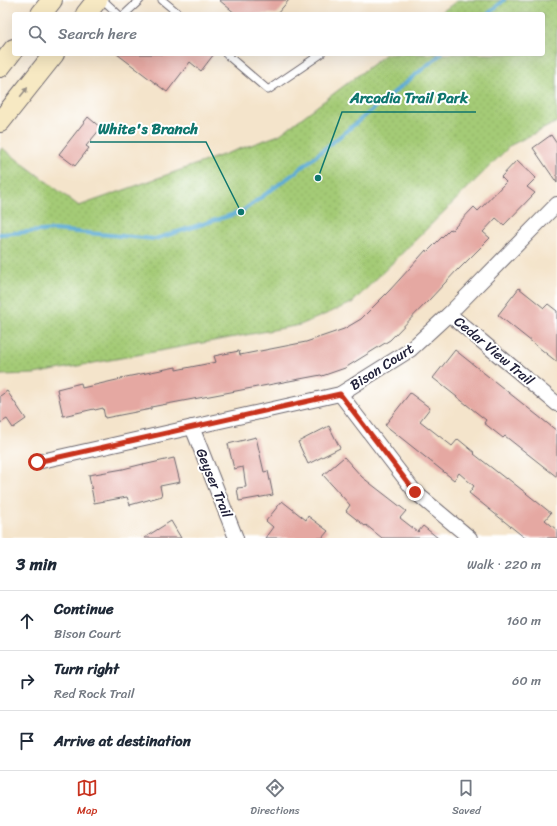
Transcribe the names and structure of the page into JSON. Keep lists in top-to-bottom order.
{
  "streets": {
    "street": ["Cedar View Trail", "Bison Court", "Geyser Trail"]
  },
  "crossings": [
    ["Cedar View Trail", "Bison Court"],
    ["Bison Court", "Geyser Trail"]
  ],
  "places": ["Arcadia Trail Park", "White's Branch"],
  "page": {
    "search": "Search here",
    "heading": ["3 min", "Walk · 220 m"],
    "list": [
      ["Continue", "Bison Court", "160 m"],
      ["Turn right", "Red Rock Trail", "60 m"],
      "Arrive at destination"
    ],
    "nav": ["Map", "Directions", "Saved"]
  }
}
